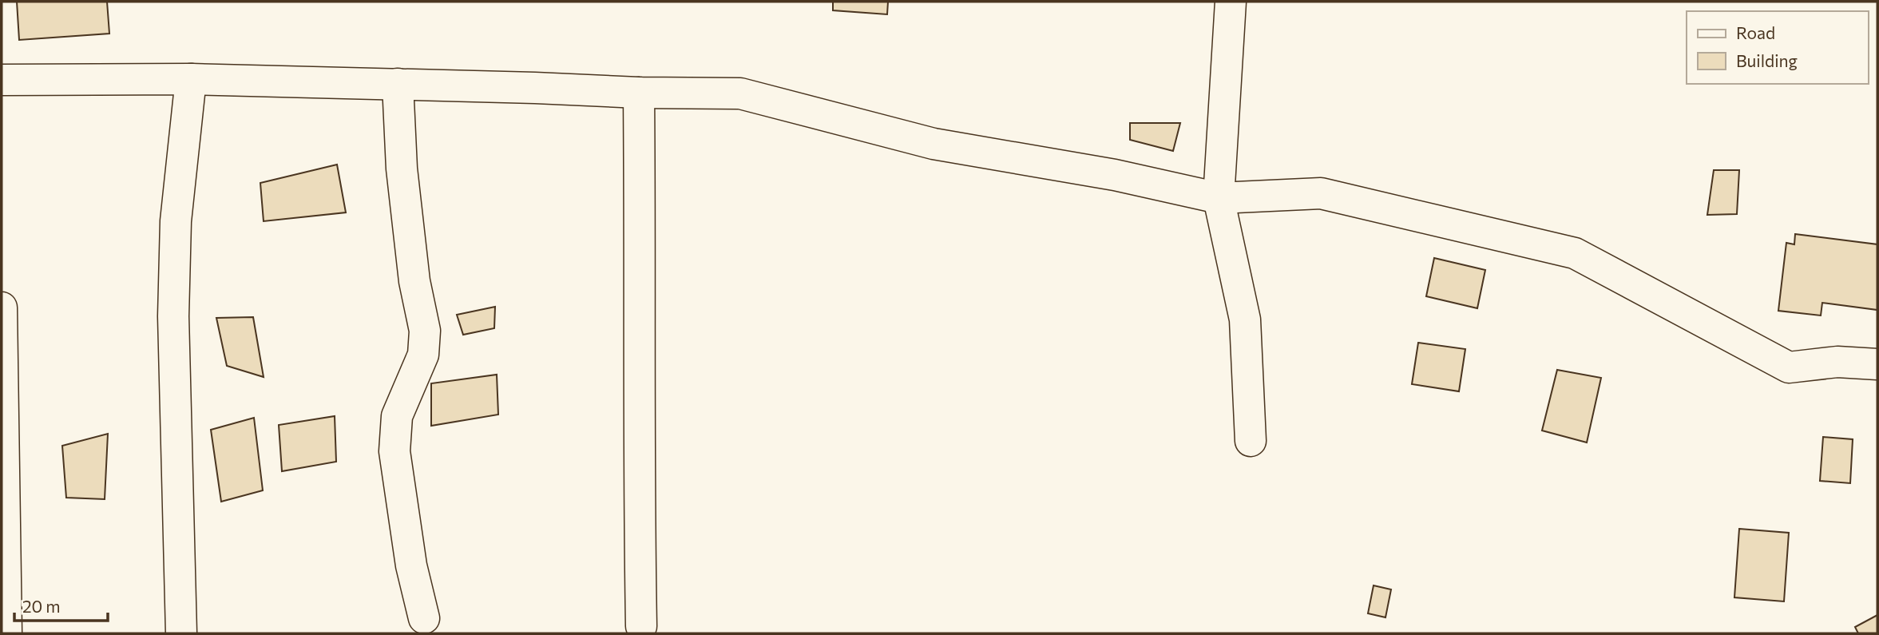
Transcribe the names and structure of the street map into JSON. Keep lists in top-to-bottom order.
{
  "legend": ["Road", "Building"],
  "scale_bar": "20 m"
}
